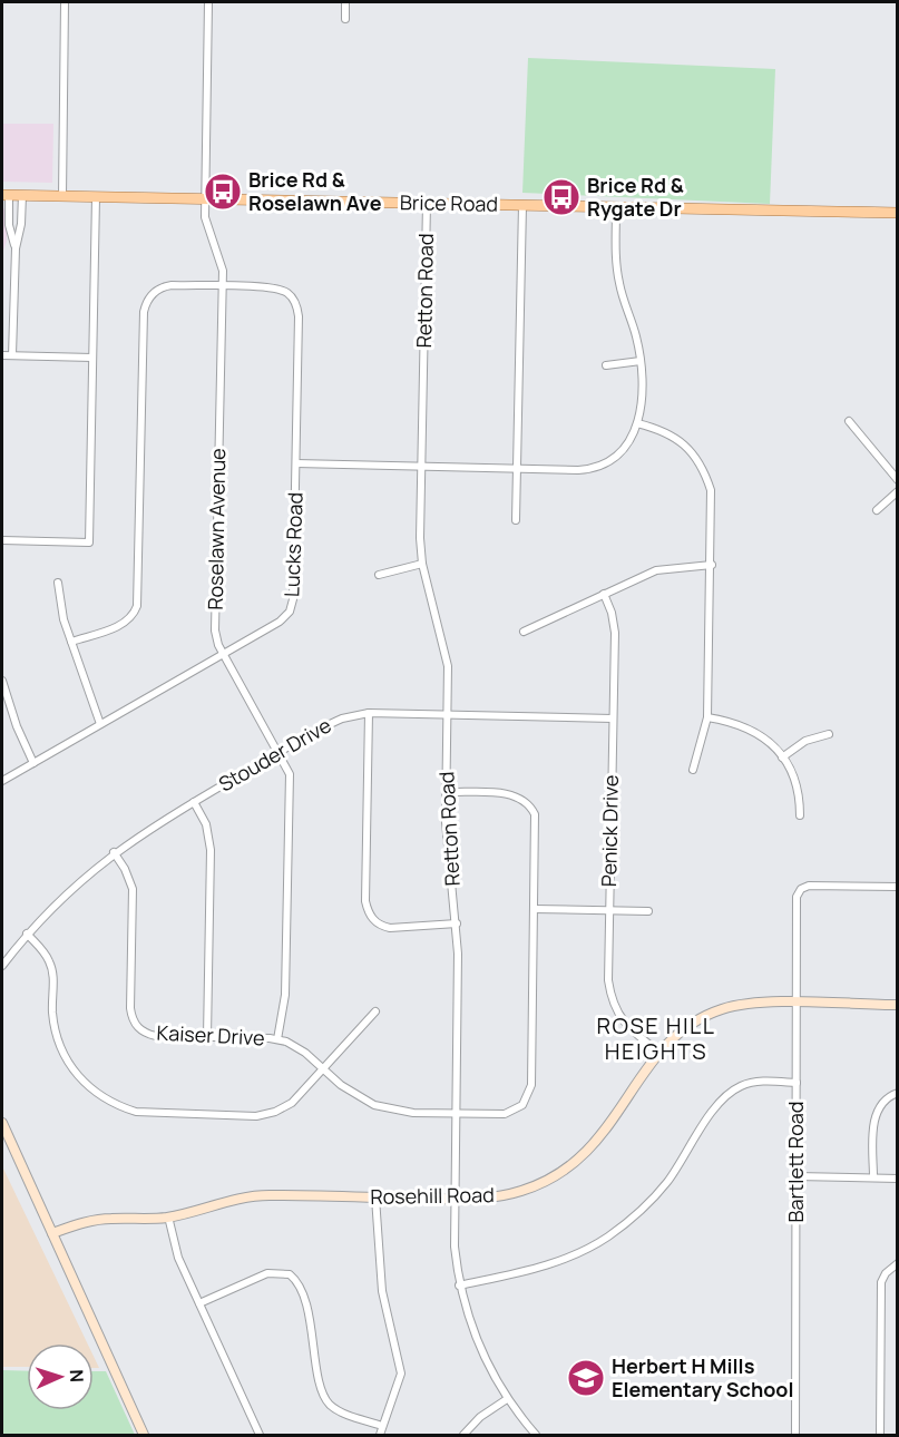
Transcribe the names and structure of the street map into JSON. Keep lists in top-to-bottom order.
{
  "streets": {
    "main road": ["Brice Road"],
    "street": [
      "Retton Road",
      "Roselawn Avenue",
      "Lucks Road",
      "Stouder Drive",
      "Penick Drive",
      "Kaiser Drive",
      "Bartlett Road",
      "Rosehill Road"
    ]
  },
  "crossings": [
    ["Brice Road", "Retton Road"],
    ["Brice Road", "Roselawn Avenue"],
    ["Retton Road", "Stouder Drive"],
    ["Retton Road", "Kaiser Drive"],
    ["Retton Road", "Rosehill Road"],
    ["Roselawn Avenue", "Lucks Road"],
    ["Roselawn Avenue", "Stouder Drive"],
    ["Roselawn Avenue", "Kaiser Drive"],
    ["Stouder Drive", "Penick Drive"],
    ["Stouder Drive", "Kaiser Drive"],
    ["Penick Drive", "Rosehill Road"],
    ["Bartlett Road", "Rosehill Road"]
  ],
  "districts": ["ROSE HILL HEIGHTS"],
  "places": {
    "bus stop": ["Brice Rd & Roselawn Ave", "Brice Rd & Rygate Dr"],
    "school or university": ["Herbert H Mills Elementary School"]
  },
  "north": "right"
}
